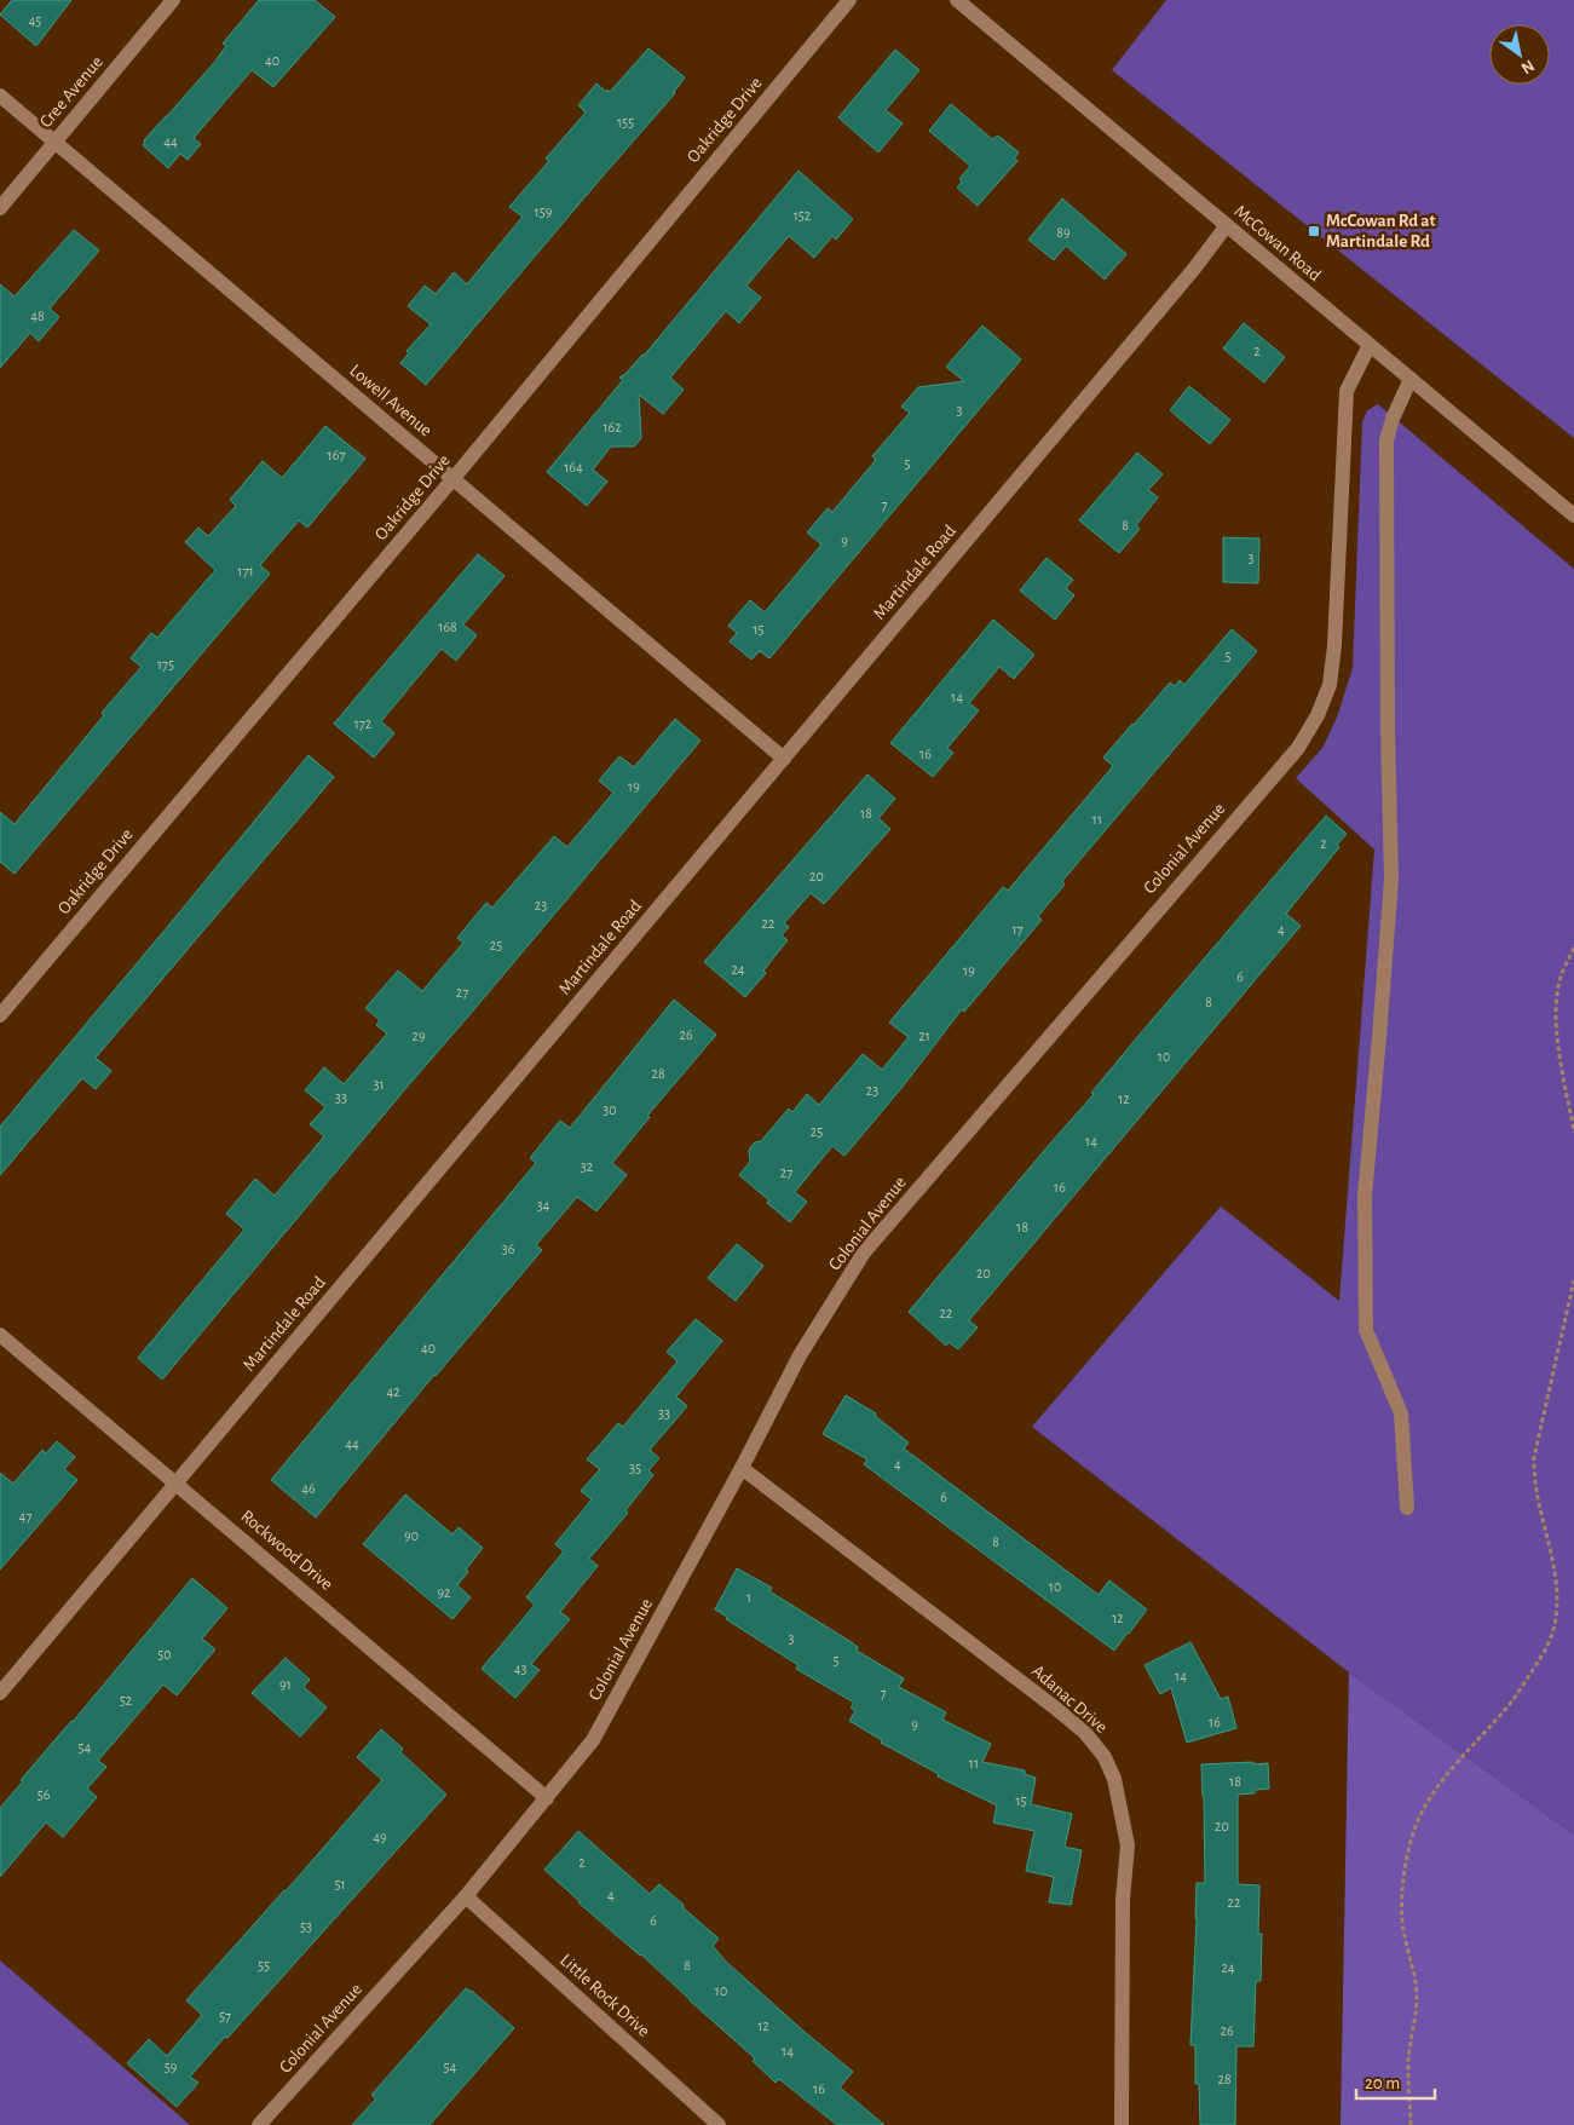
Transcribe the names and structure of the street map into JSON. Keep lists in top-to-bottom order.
{
  "streets": {
    "street": [
      "Cree Avenue",
      "Oakridge Drive",
      "McCowan Road",
      "Lowell Avenue",
      "Martindale Road",
      "Colonial Avenue",
      "Rockwood Drive",
      "Adanac Drive",
      "Little Rock Drive"
    ]
  },
  "crossings": [
    ["Cree Avenue", "Lowell Avenue"],
    ["Oakridge Drive", "Lowell Avenue"],
    ["McCowan Road", "Martindale Road"],
    ["McCowan Road", "Colonial Avenue"],
    ["Lowell Avenue", "Martindale Road"],
    ["Martindale Road", "Rockwood Drive"],
    ["Colonial Avenue", "Rockwood Drive"],
    ["Colonial Avenue", "Adanac Drive"],
    ["Colonial Avenue", "Little Rock Drive"]
  ],
  "places": {
    "transit": ["McCowan Rd at Martindale Rd"]
  },
  "house_numbers": [
    "45",
    "40",
    "155",
    "44",
    "159",
    "152",
    "89",
    "48",
    "2",
    "3",
    "162",
    "167",
    "5",
    "164",
    "7",
    "8",
    "9",
    "3",
    "171",
    "168",
    "15",
    "5",
    "175",
    "14",
    "172",
    "16",
    "19",
    "18",
    "11",
    "2",
    "20",
    "23",
    "22",
    "17",
    "4",
    "25",
    "24",
    "19",
    "6",
    "27",
    "8",
    "26",
    "29",
    "21",
    "10",
    "28",
    "31",
    "23",
    "33",
    "12",
    "30",
    "25",
    "14",
    "32",
    "27",
    "16",
    "34",
    "18",
    "36",
    "20",
    "22",
    "40",
    "42",
    "33",
    "44",
    "4",
    "35",
    "46",
    "6",
    "47",
    "90",
    "8",
    "10",
    "92",
    "1",
    "12",
    "3",
    "50",
    "5",
    "43",
    "14",
    "91",
    "7",
    "52",
    "16",
    "9",
    "54",
    "11",
    "18",
    "56",
    "15",
    "20",
    "49",
    "2",
    "51",
    "4",
    "22",
    "6",
    "53",
    "55",
    "8",
    "24",
    "10",
    "57",
    "12",
    "26",
    "14",
    "59",
    "54",
    "28",
    "16"
  ],
  "scale_bar": "20 m",
  "north": "bottom right"
}
